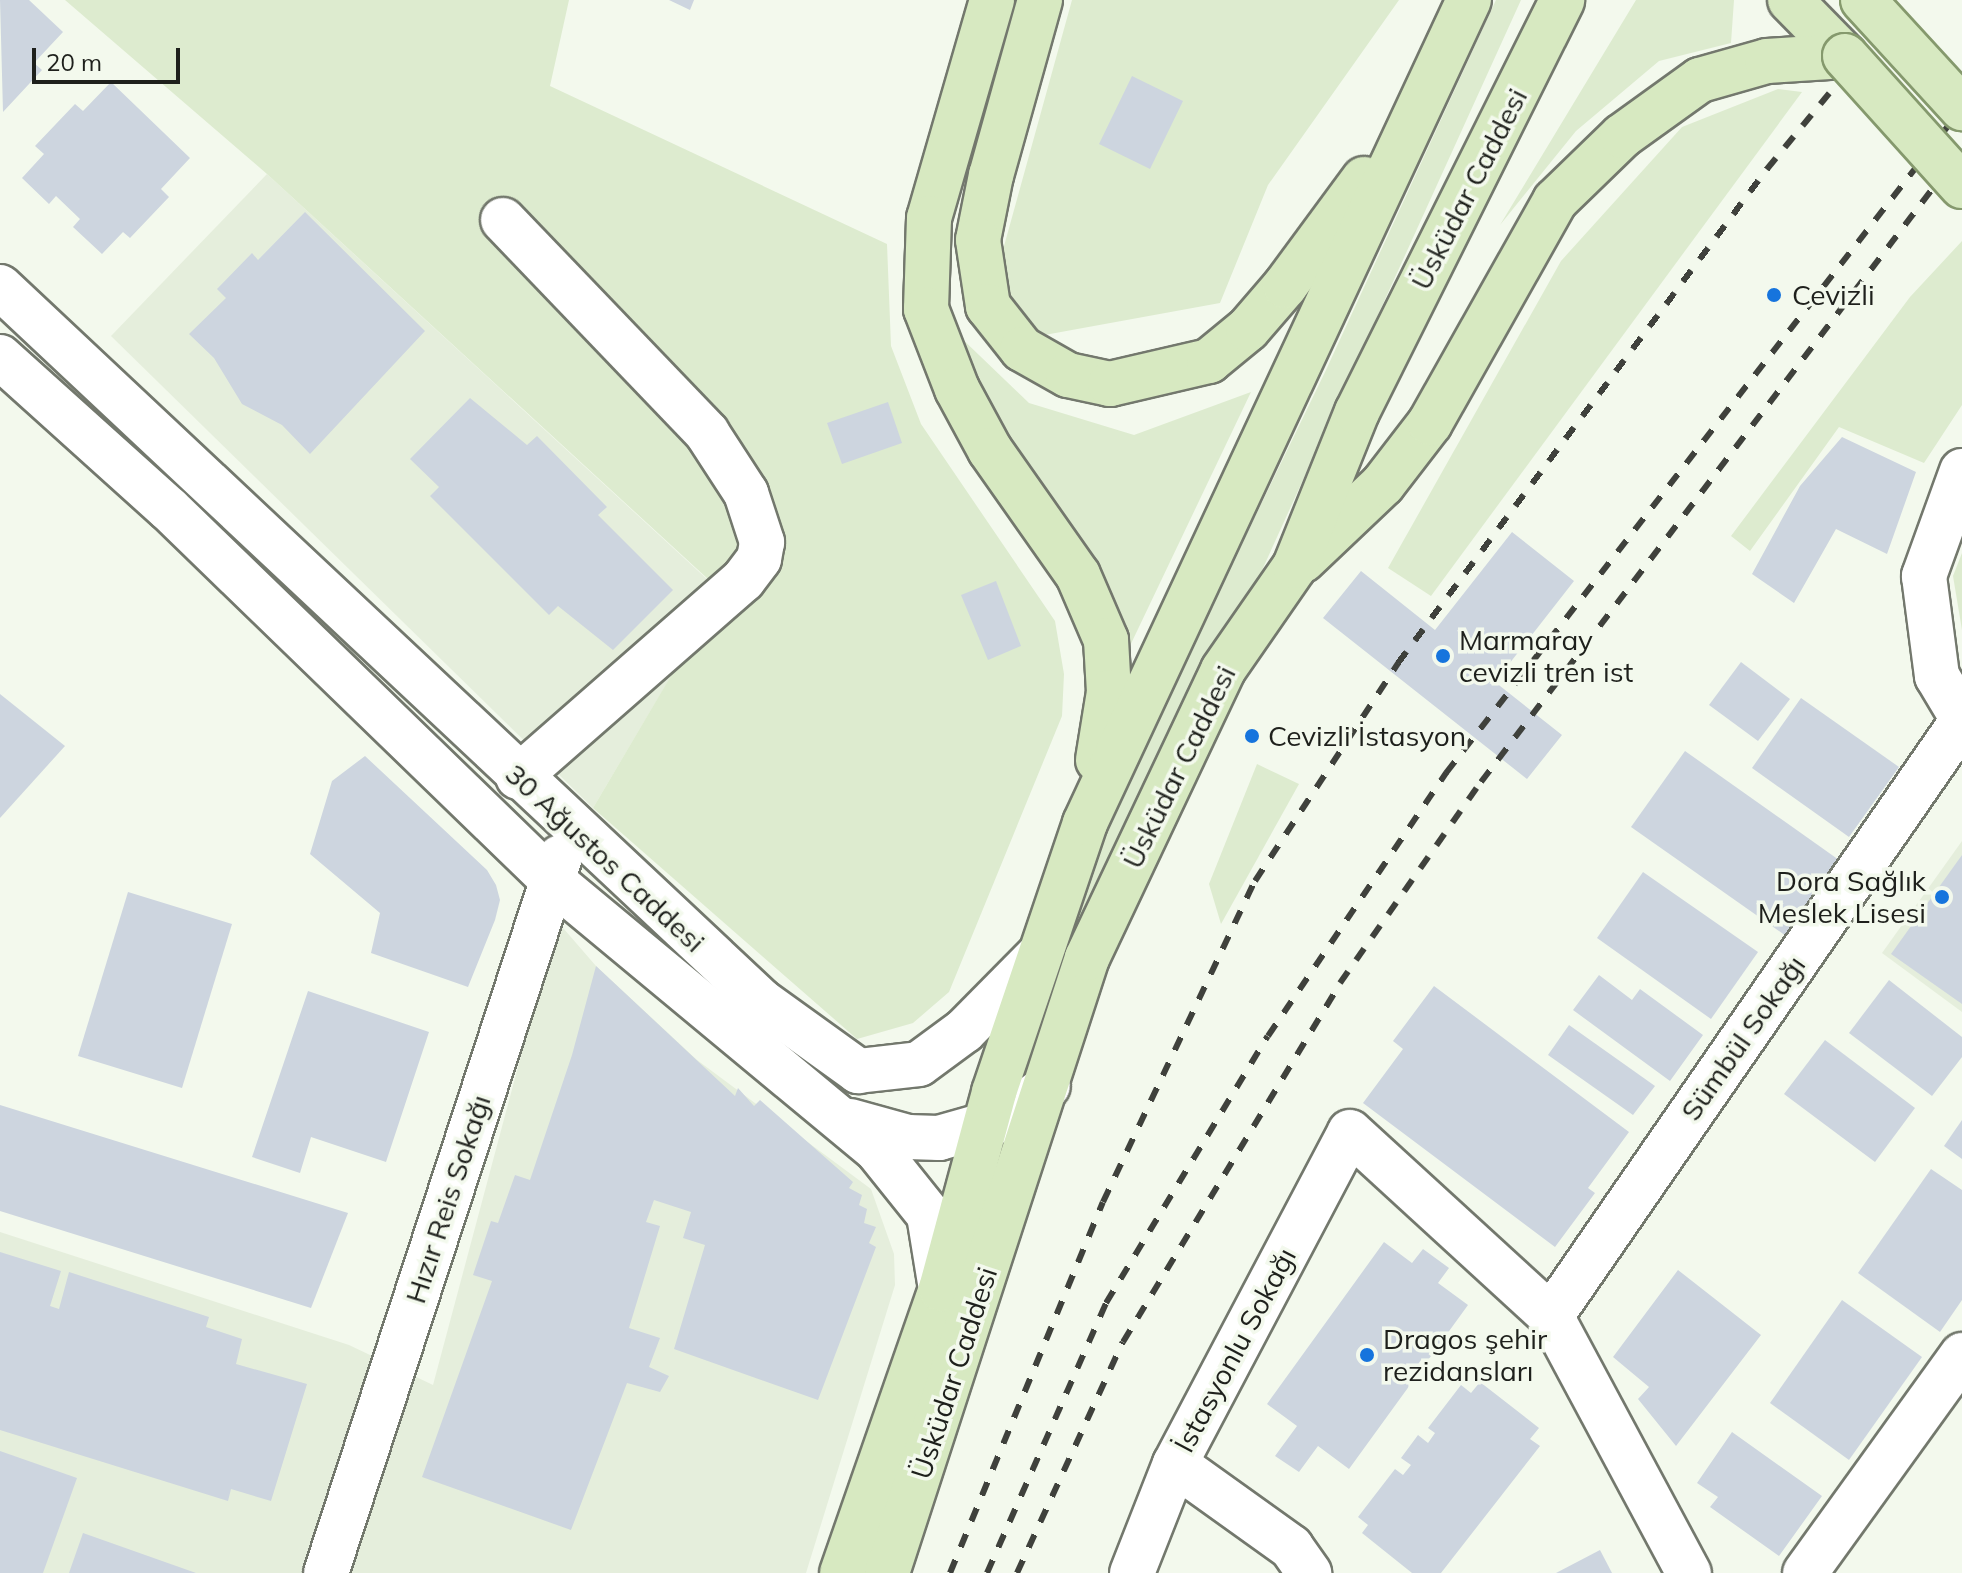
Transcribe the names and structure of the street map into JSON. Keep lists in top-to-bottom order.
{
  "streets": {
    "main road": ["Üsküdar Caddesi"],
    "street": [
      "30 Ağustos Caddesi",
      "Sümbül Sokağı",
      "Hızır Reis Sokağı",
      "İstasyonlu Sokağı"
    ]
  },
  "crossings": [
    ["Üsküdar Caddesi", "30 Ağustos Caddesi"],
    ["30 Ağustos Caddesi", "Hızır Reis Sokağı"],
    ["Sümbül Sokağı", "İstasyonlu Sokağı"]
  ],
  "places": [
    "Cevizli",
    "Marmaray cevizli tren ist",
    "Cevizli İstasyon",
    "Dora Sağlık Meslek Lisesi",
    "Dragos şehir rezidansları"
  ],
  "scale_bar": "20 m"
}
